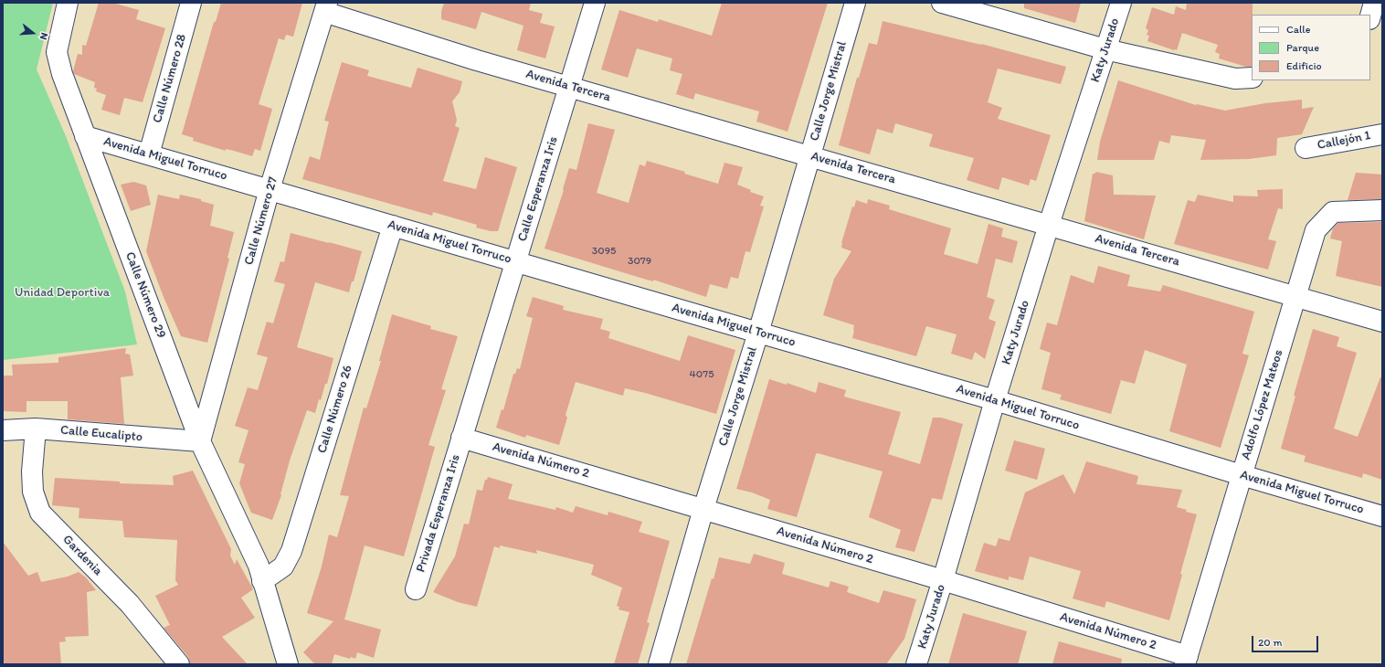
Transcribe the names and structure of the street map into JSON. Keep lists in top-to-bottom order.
{
  "streets": {
    "street": [
      "Katy Jurado",
      "Calle Número 28",
      "Avenida Tercera",
      "Calle Jorge Mistral",
      "Callejón 1",
      "Avenida Miguel Torruco",
      "Calle Esperanza Iris",
      "Calle Número 27",
      "Calle Número 29",
      "Adolfo López Mateos",
      "Calle Número 26",
      "Calle Eucalipto",
      "Avenida Número 2",
      "Privada Esperanza Iris",
      "Gardenia"
    ]
  },
  "crossings": [
    ["Katy Jurado", "Avenida Tercera"],
    ["Katy Jurado", "Avenida Miguel Torruco"],
    ["Katy Jurado", "Avenida Número 2"],
    ["Calle Número 28", "Avenida Miguel Torruco"],
    ["Avenida Tercera", "Calle Jorge Mistral"],
    ["Avenida Tercera", "Calle Esperanza Iris"],
    ["Avenida Tercera", "Calle Número 27"],
    ["Avenida Tercera", "Adolfo López Mateos"],
    ["Calle Jorge Mistral", "Avenida Miguel Torruco"],
    ["Calle Jorge Mistral", "Avenida Número 2"],
    ["Avenida Miguel Torruco", "Calle Esperanza Iris"],
    ["Avenida Miguel Torruco", "Calle Número 27"],
    ["Avenida Miguel Torruco", "Calle Número 29"],
    ["Avenida Miguel Torruco", "Adolfo López Mateos"],
    ["Avenida Miguel Torruco", "Calle Número 26"],
    ["Calle Esperanza Iris", "Avenida Número 2"],
    ["Calle Esperanza Iris", "Privada Esperanza Iris"],
    ["Calle Número 27", "Calle Número 29"],
    ["Calle Número 27", "Calle Eucalipto"],
    ["Calle Número 29", "Calle Número 26"],
    ["Calle Número 29", "Calle Eucalipto"],
    ["Adolfo López Mateos", "Avenida Número 2"],
    ["Calle Eucalipto", "Gardenia"],
    ["Avenida Número 2", "Privada Esperanza Iris"]
  ],
  "parks": ["Unidad Deportiva"],
  "house_numbers": ["3095", "3079", "4075"],
  "legend": ["Calle", "Parque", "Edificio"],
  "scale_bar": "20 m",
  "north": "right"
}
